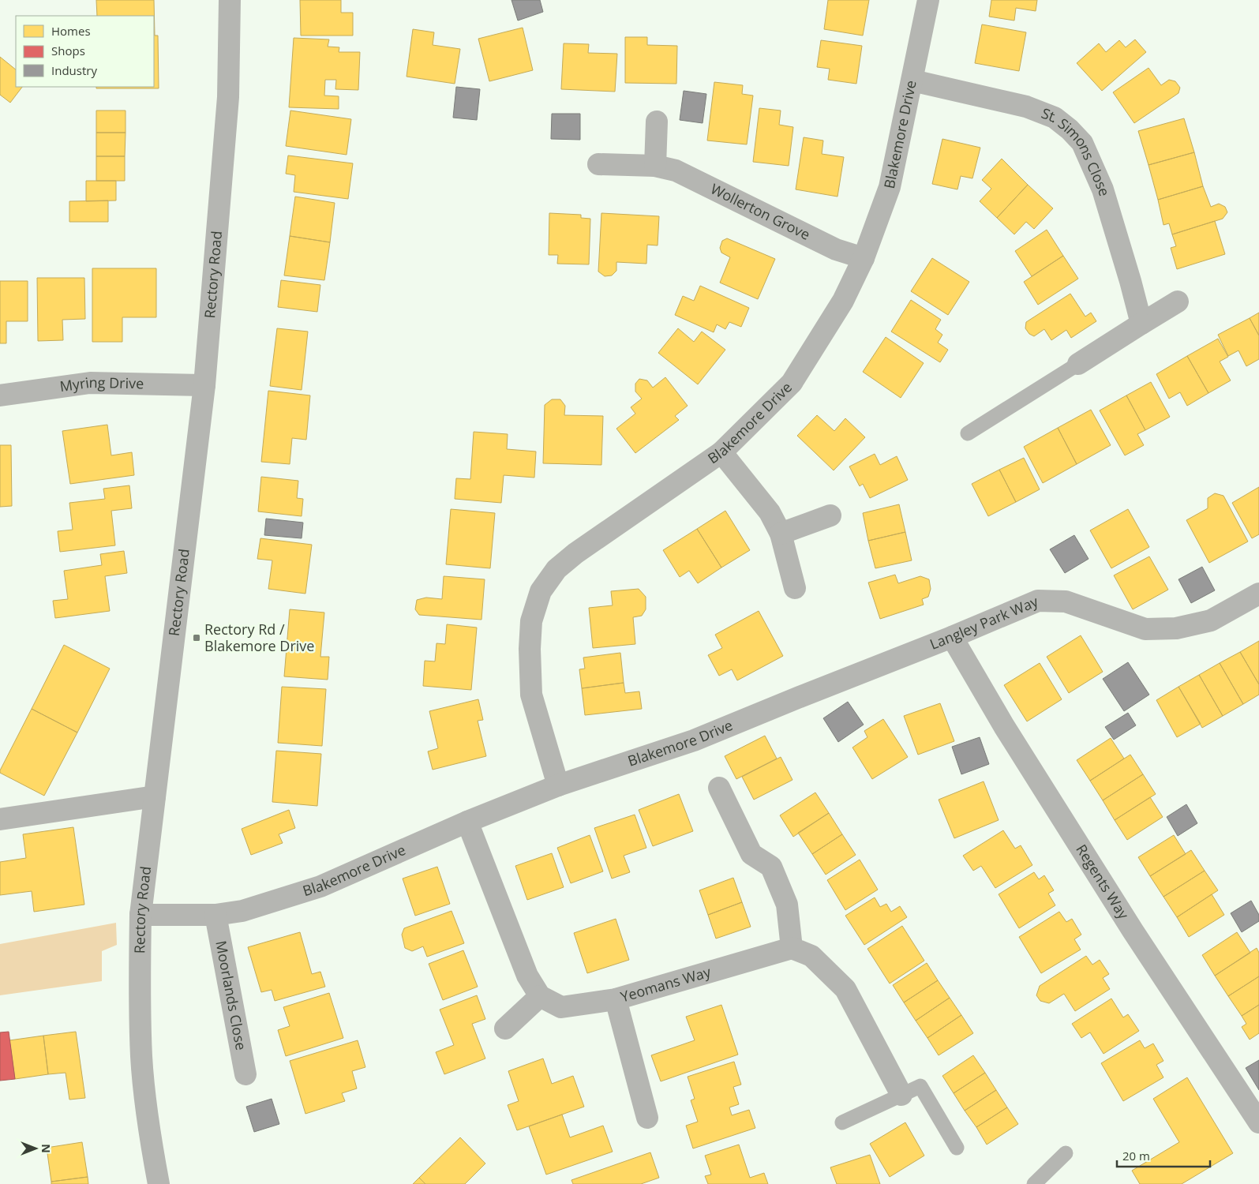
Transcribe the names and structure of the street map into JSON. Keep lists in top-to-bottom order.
{
  "streets": {
    "street": [
      "Blakemore Drive",
      "St. Simons Close",
      "Wollerton Grove",
      "Rectory Road",
      "Myring Drive",
      "Langley Park Way",
      "Regents Way",
      "Yeomans Way",
      "Moorlands Close"
    ]
  },
  "crossings": [
    ["Blakemore Drive", "St. Simons Close"],
    ["Blakemore Drive", "Wollerton Grove"],
    ["Blakemore Drive", "Rectory Road"],
    ["Blakemore Drive", "Langley Park Way"],
    ["Blakemore Drive", "Moorlands Close"],
    ["Rectory Road", "Myring Drive"],
    ["Langley Park Way", "Regents Way"]
  ],
  "places": {
    "transit": ["Rectory Rd / Blakemore Drive"]
  },
  "legend": ["Homes", "Shops", "Industry"],
  "scale_bar": "20 m",
  "north": "right"
}
